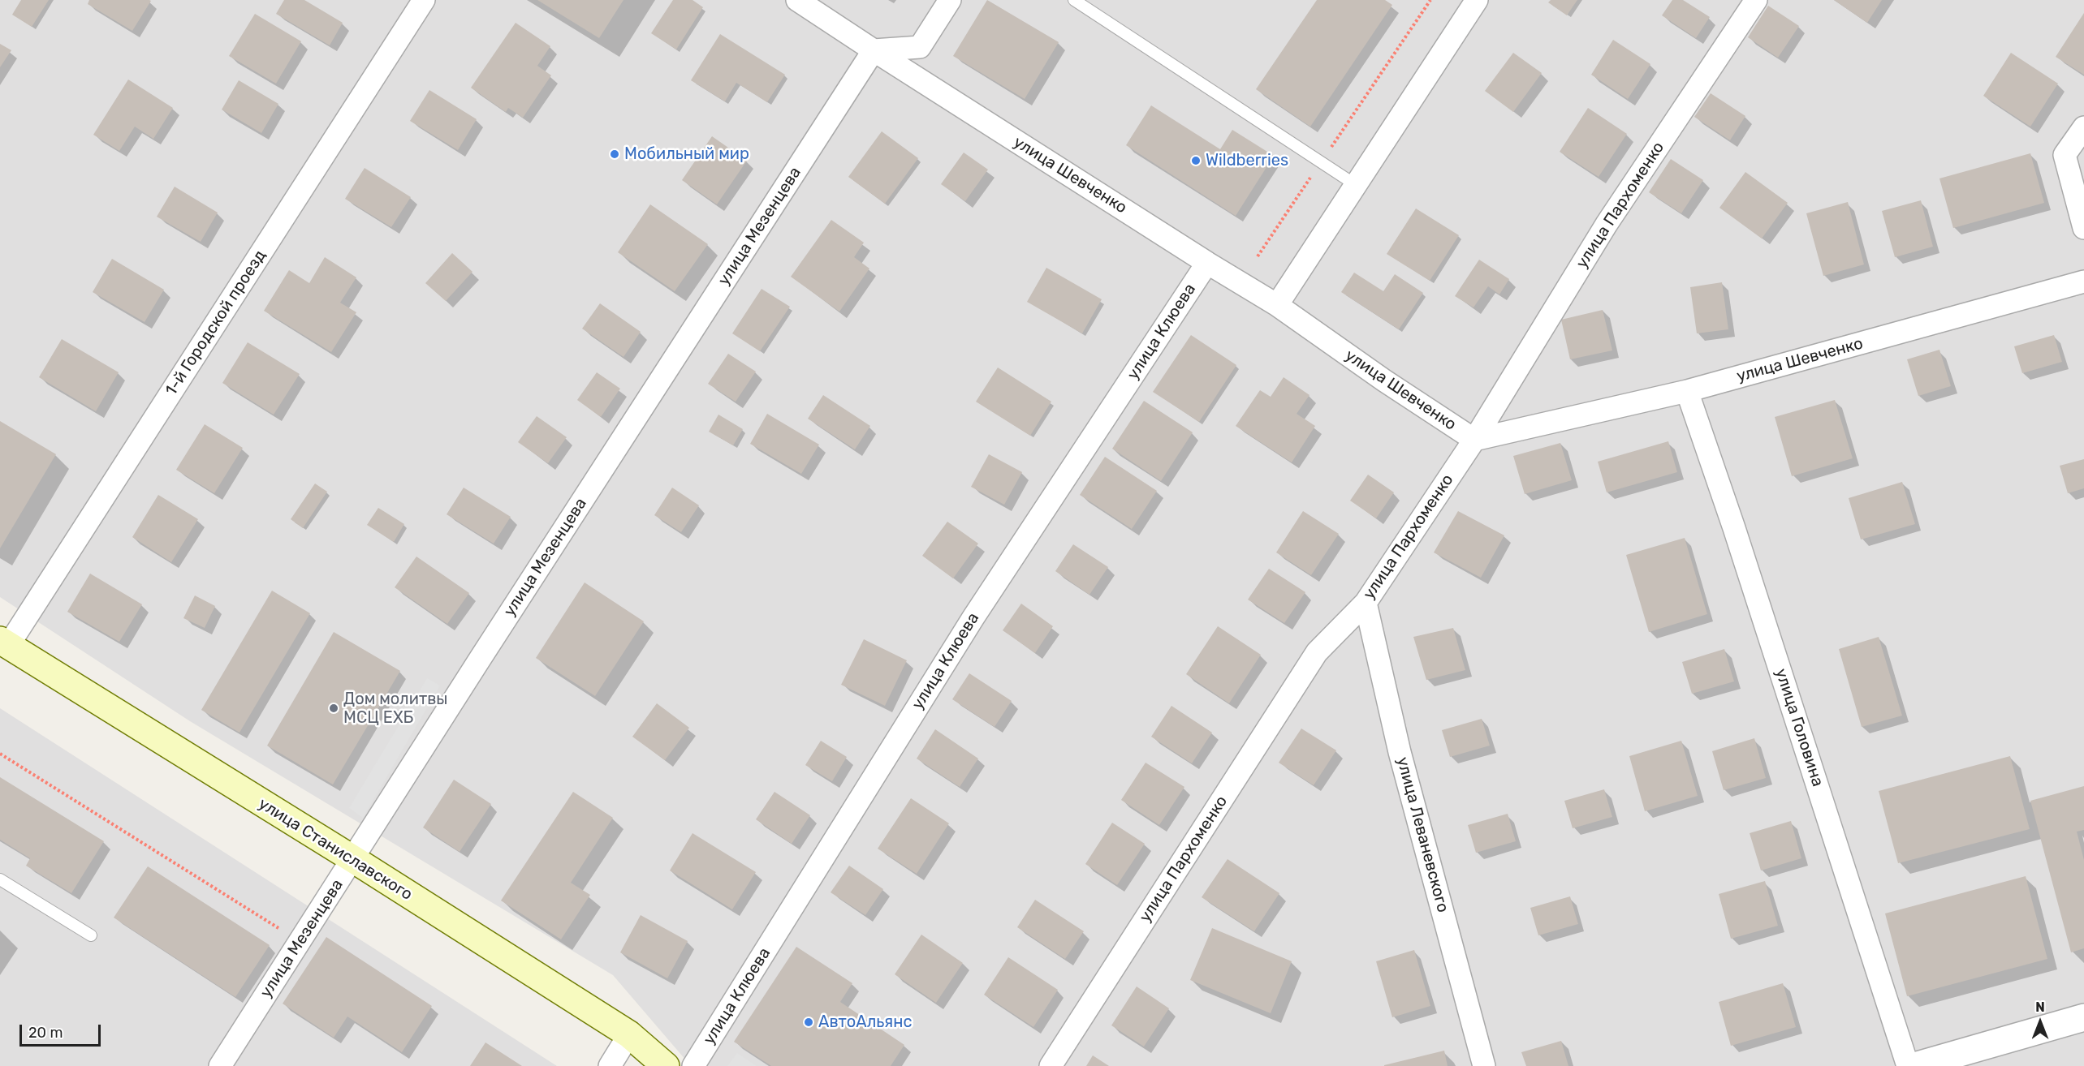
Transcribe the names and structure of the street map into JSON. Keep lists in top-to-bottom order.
{
  "streets": {
    "main road": ["улица Станиславского"],
    "street": [
      "улица Шевченко",
      "улица Пархоменко",
      "улица Мезенцева",
      "1-й Городской проезд",
      "улица Клюева",
      "улица Головина",
      "улица Леваневского"
    ]
  },
  "crossings": [
    ["улица Шевченко", "улица Пархоменко"],
    ["улица Шевченко", "улица Мезенцева"],
    ["улица Шевченко", "улица Клюева"],
    ["улица Шевченко", "улица Головина"],
    ["улица Пархоменко", "улица Леваневского"],
    ["улица Мезенцева", "улица Станиславского"],
    ["1-й Городской проезд", "улица Станиславского"]
  ],
  "places": [
    "Мобильный мир",
    "Wildberries",
    "Дом молитвы МСЦ ЕХБ",
    "АвтоАльянс"
  ],
  "scale_bar": "20 m",
  "north": "top"
}
